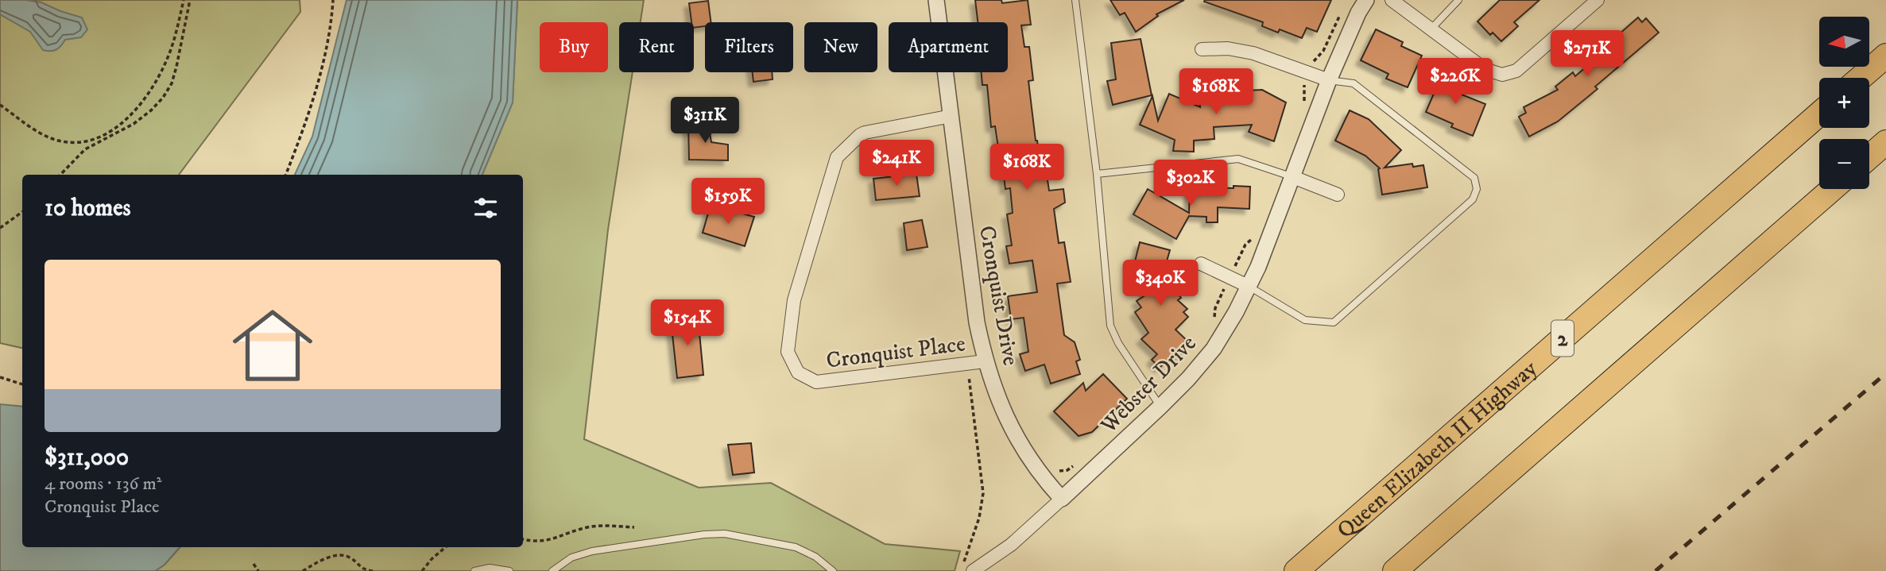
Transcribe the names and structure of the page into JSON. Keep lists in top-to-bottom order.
{
  "streets": {
    "highway": ["2", "Queen Elizabeth II Highway"],
    "street": ["Cronquist Drive", "Cronquist Place", "Webster Drive"]
  },
  "crossings": [
    ["Cronquist Drive", "Cronquist Place"],
    ["Cronquist Drive", "Webster Drive"]
  ],
  "north": "left",
  "page": {
    "map_buttons": ["+", "−"],
    "chip": [
      "Buy",
      "Rent",
      "Filters",
      "New",
      "Apartment"
    ],
    "price": [
      "$271K",
      "$226K",
      "$168K",
      "$311K",
      "$241K",
      "$168K",
      "$302K",
      "$159K",
      "$340K",
      "$154K"
    ],
    "heading": "10 homes",
    "list": [
      {
        "name": "$311,000",
        "note": "4 rooms · 136 m² · Cronquist Place"
      }
    ]
  }
}
